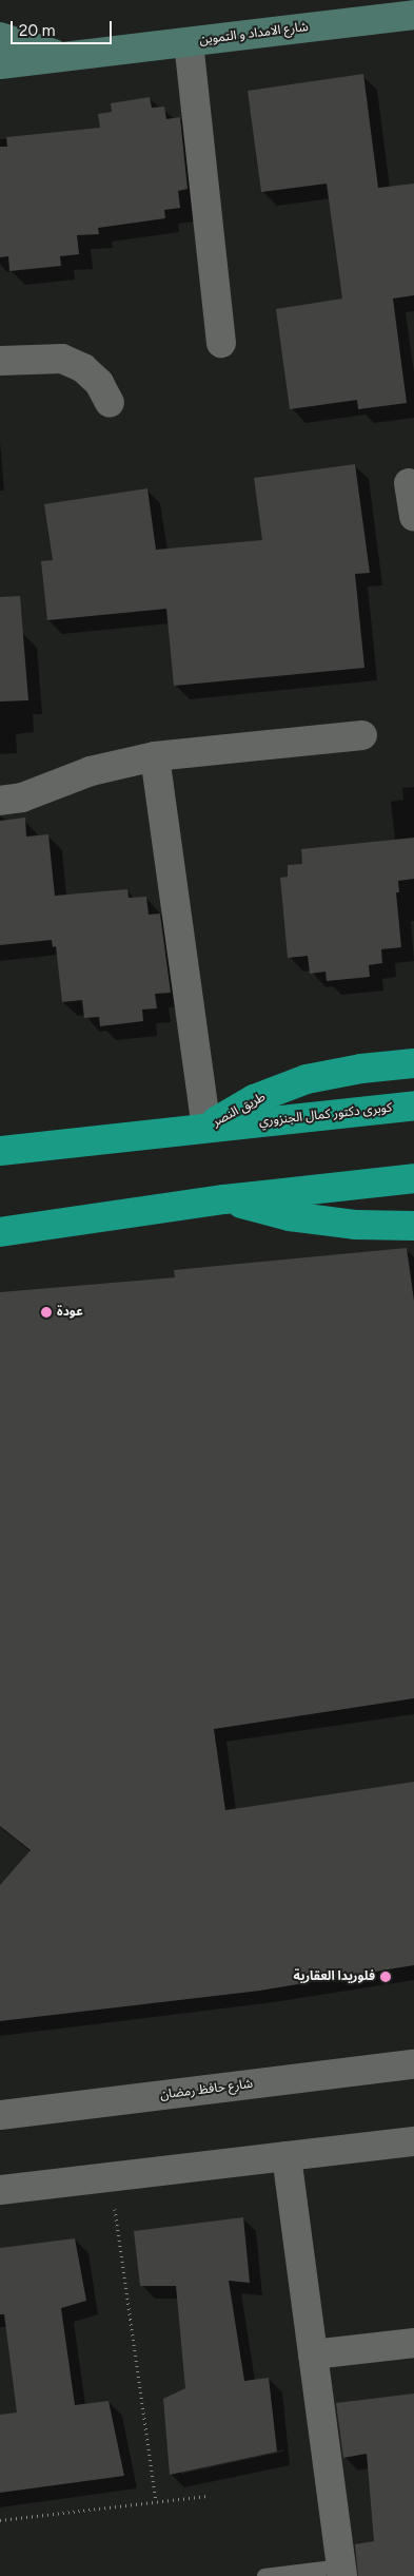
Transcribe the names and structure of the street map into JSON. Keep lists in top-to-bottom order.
{
  "streets": {
    "highway": ["طريق النصر", "كوبرى دكتور كمال الجنزوري"],
    "street": ["شارع الامداد و التموين", "شارع حافظ رمضان"]
  },
  "crossings": [
    ["طريق النصر", "كوبرى دكتور كمال الجنزوري"]
  ],
  "places": ["عودة", "فلوريدا العقارية"],
  "scale_bar": "20 m"
}
